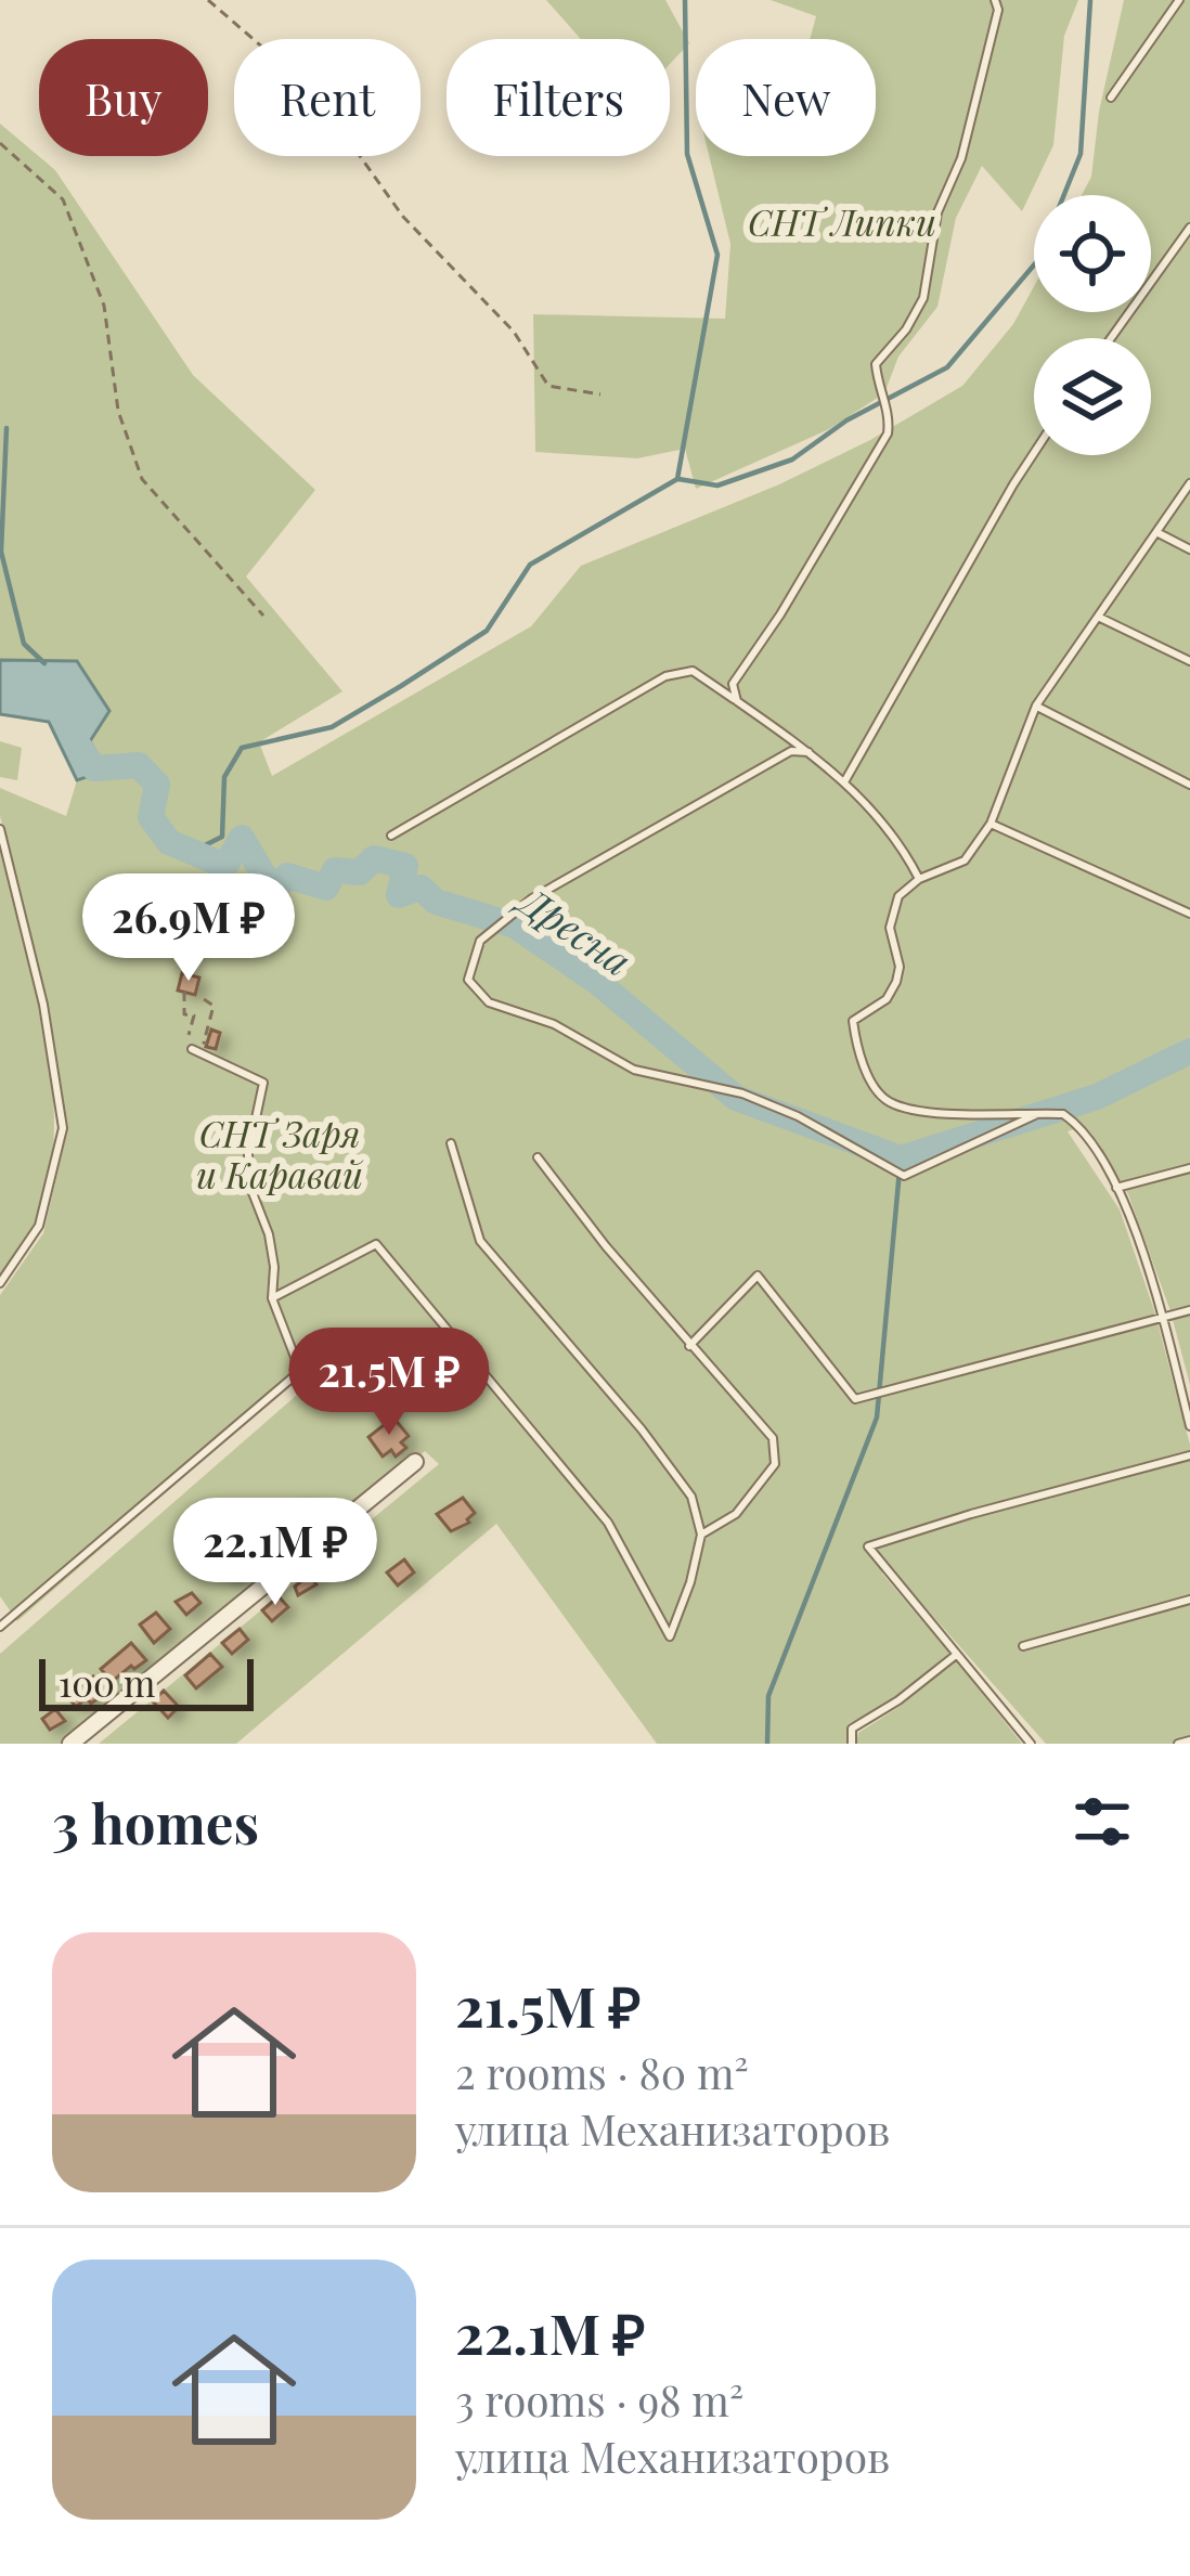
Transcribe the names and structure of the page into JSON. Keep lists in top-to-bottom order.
{
  "water": ["Дресна"],
  "parks": ["СНТ Липки", "СНТ Заря и Каравай"],
  "scale_bar": "100 m",
  "page": {
    "chip": [
      "Buy",
      "Rent",
      "Filters",
      "New"
    ],
    "price": ["26.9M ₽", "21.5M ₽", "22.1M ₽"],
    "scale": "100 m",
    "heading": "3 homes",
    "list": [
      {
        "name": "21.5M ₽",
        "note": "2 rooms · 80 m² · улица Механизаторов"
      },
      {
        "name": "22.1M ₽",
        "note": "3 rooms · 98 m² · улица Механизаторов"
      }
    ]
  }
}
